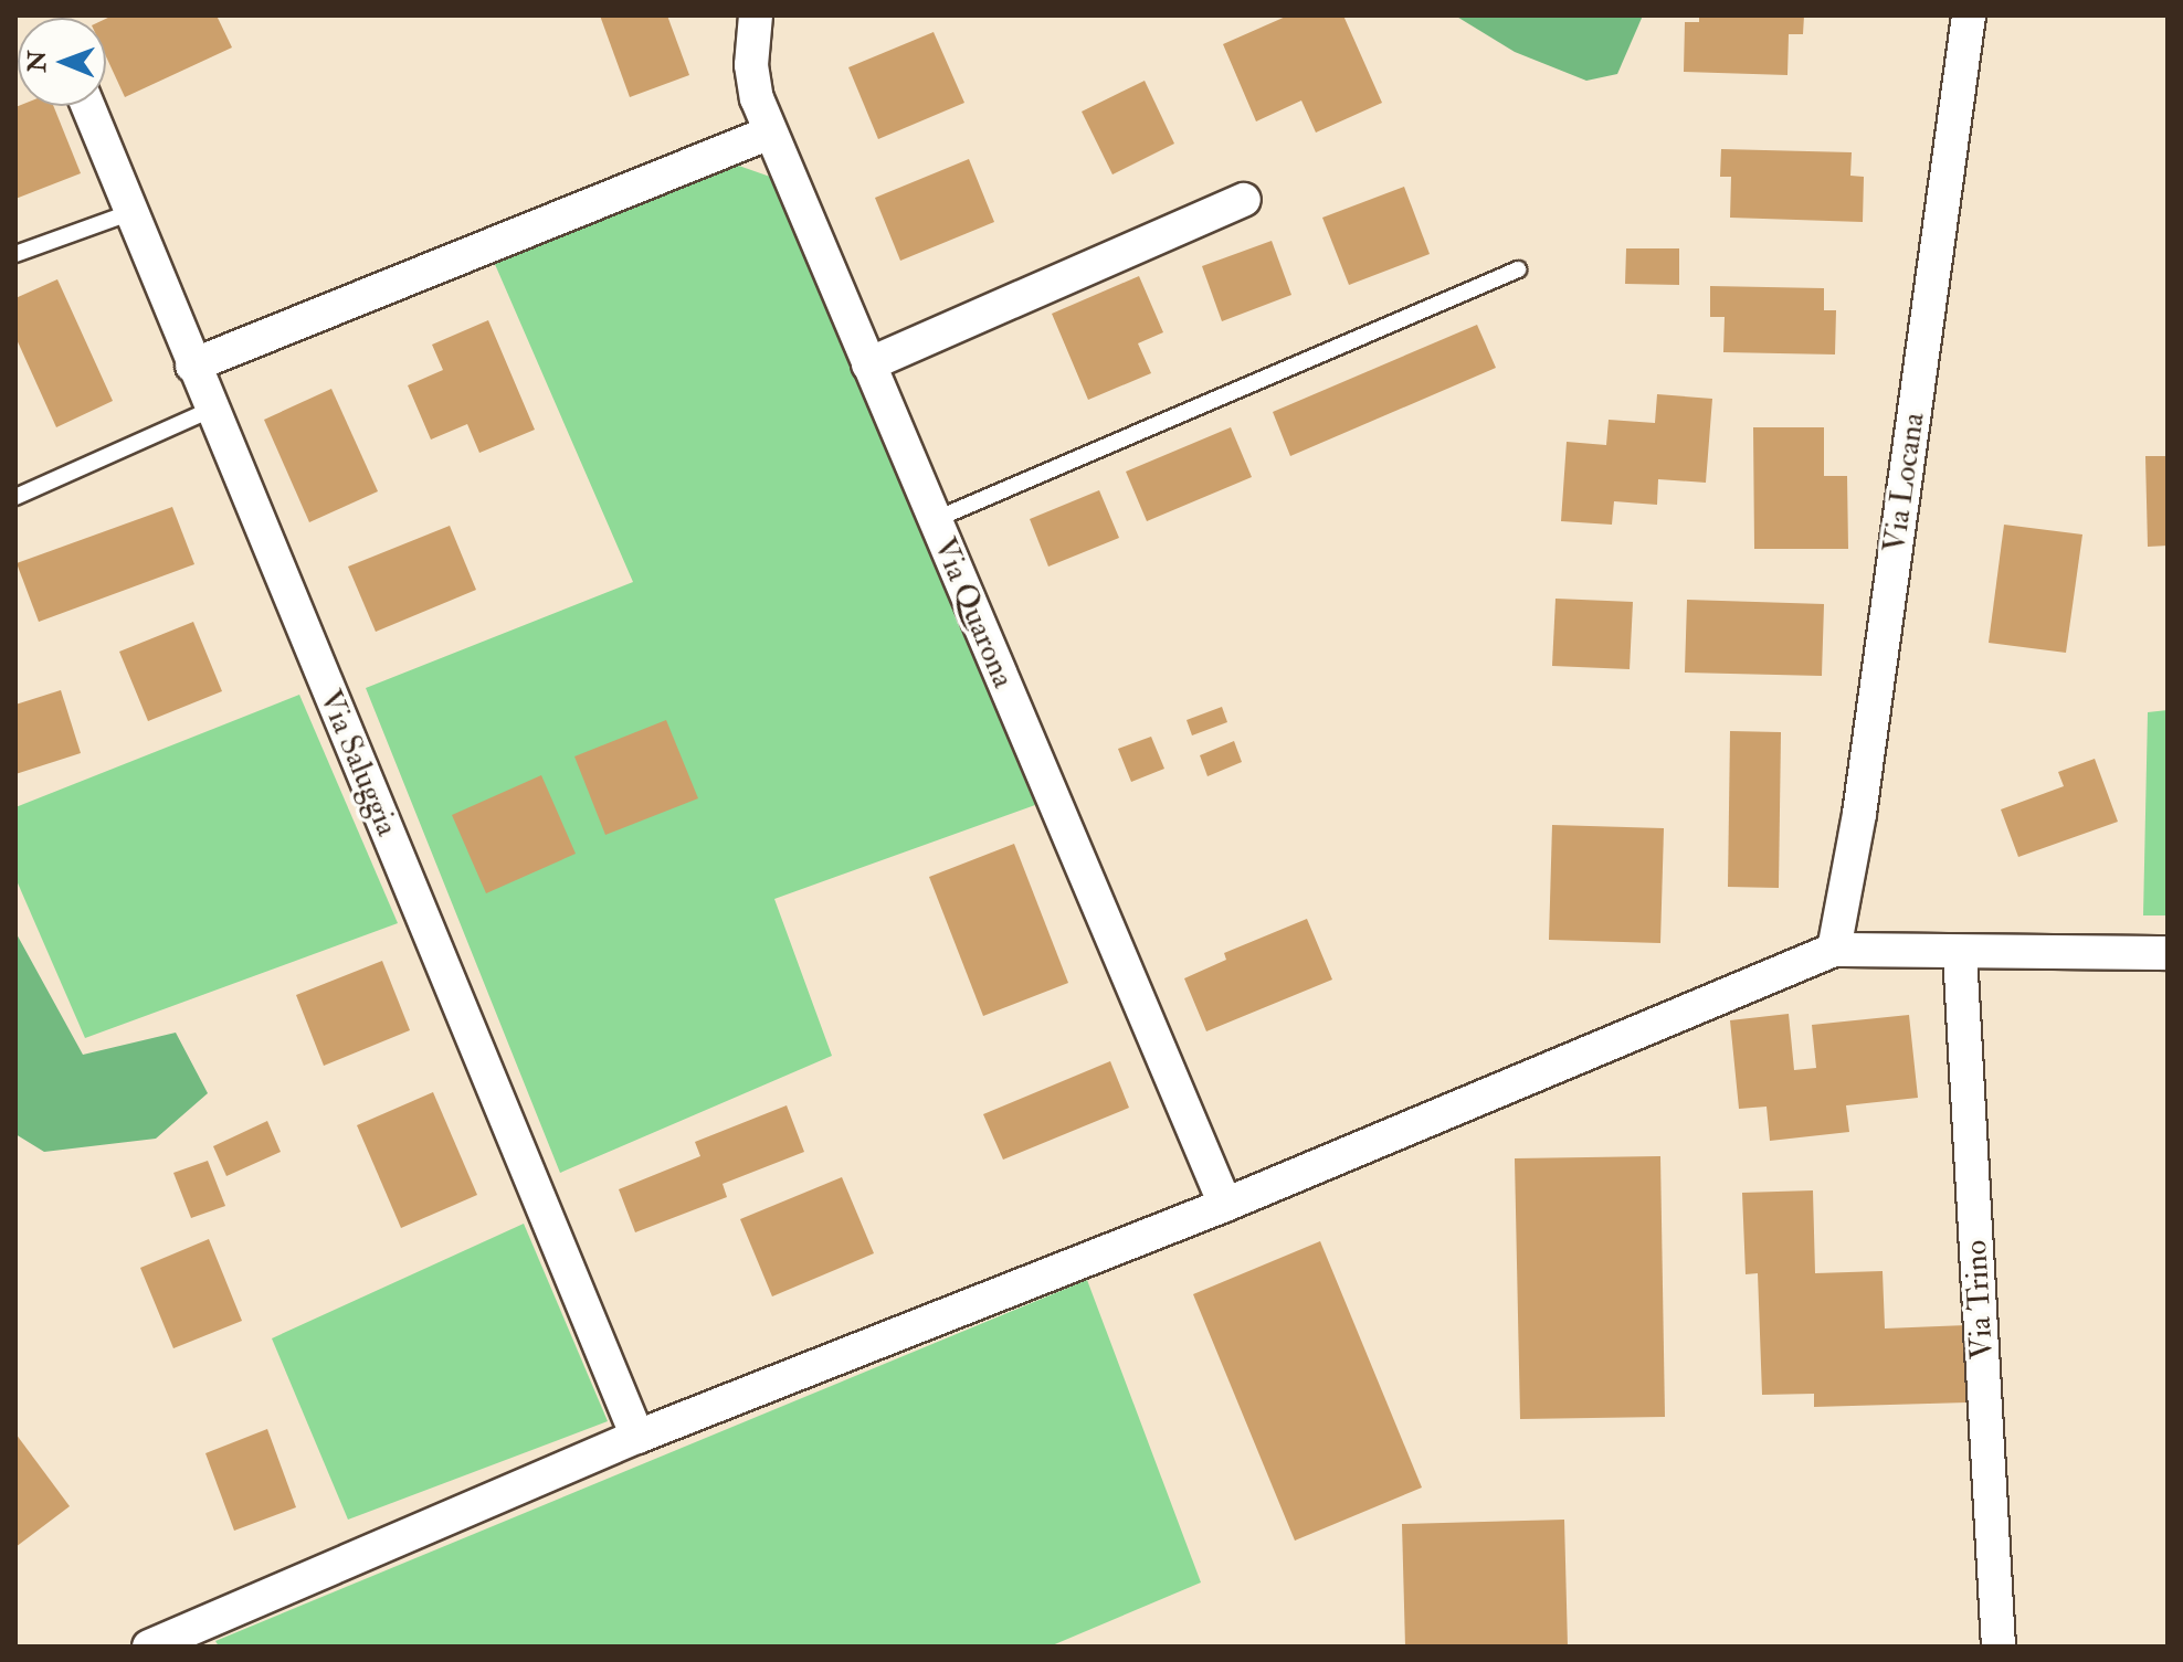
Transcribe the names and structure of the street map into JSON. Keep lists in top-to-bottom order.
{
  "streets": {
    "street": [
      "Via Locana",
      "Via Quarona",
      "Via Saluggia",
      "Via Trino"
    ]
  },
  "north": "left"
}
